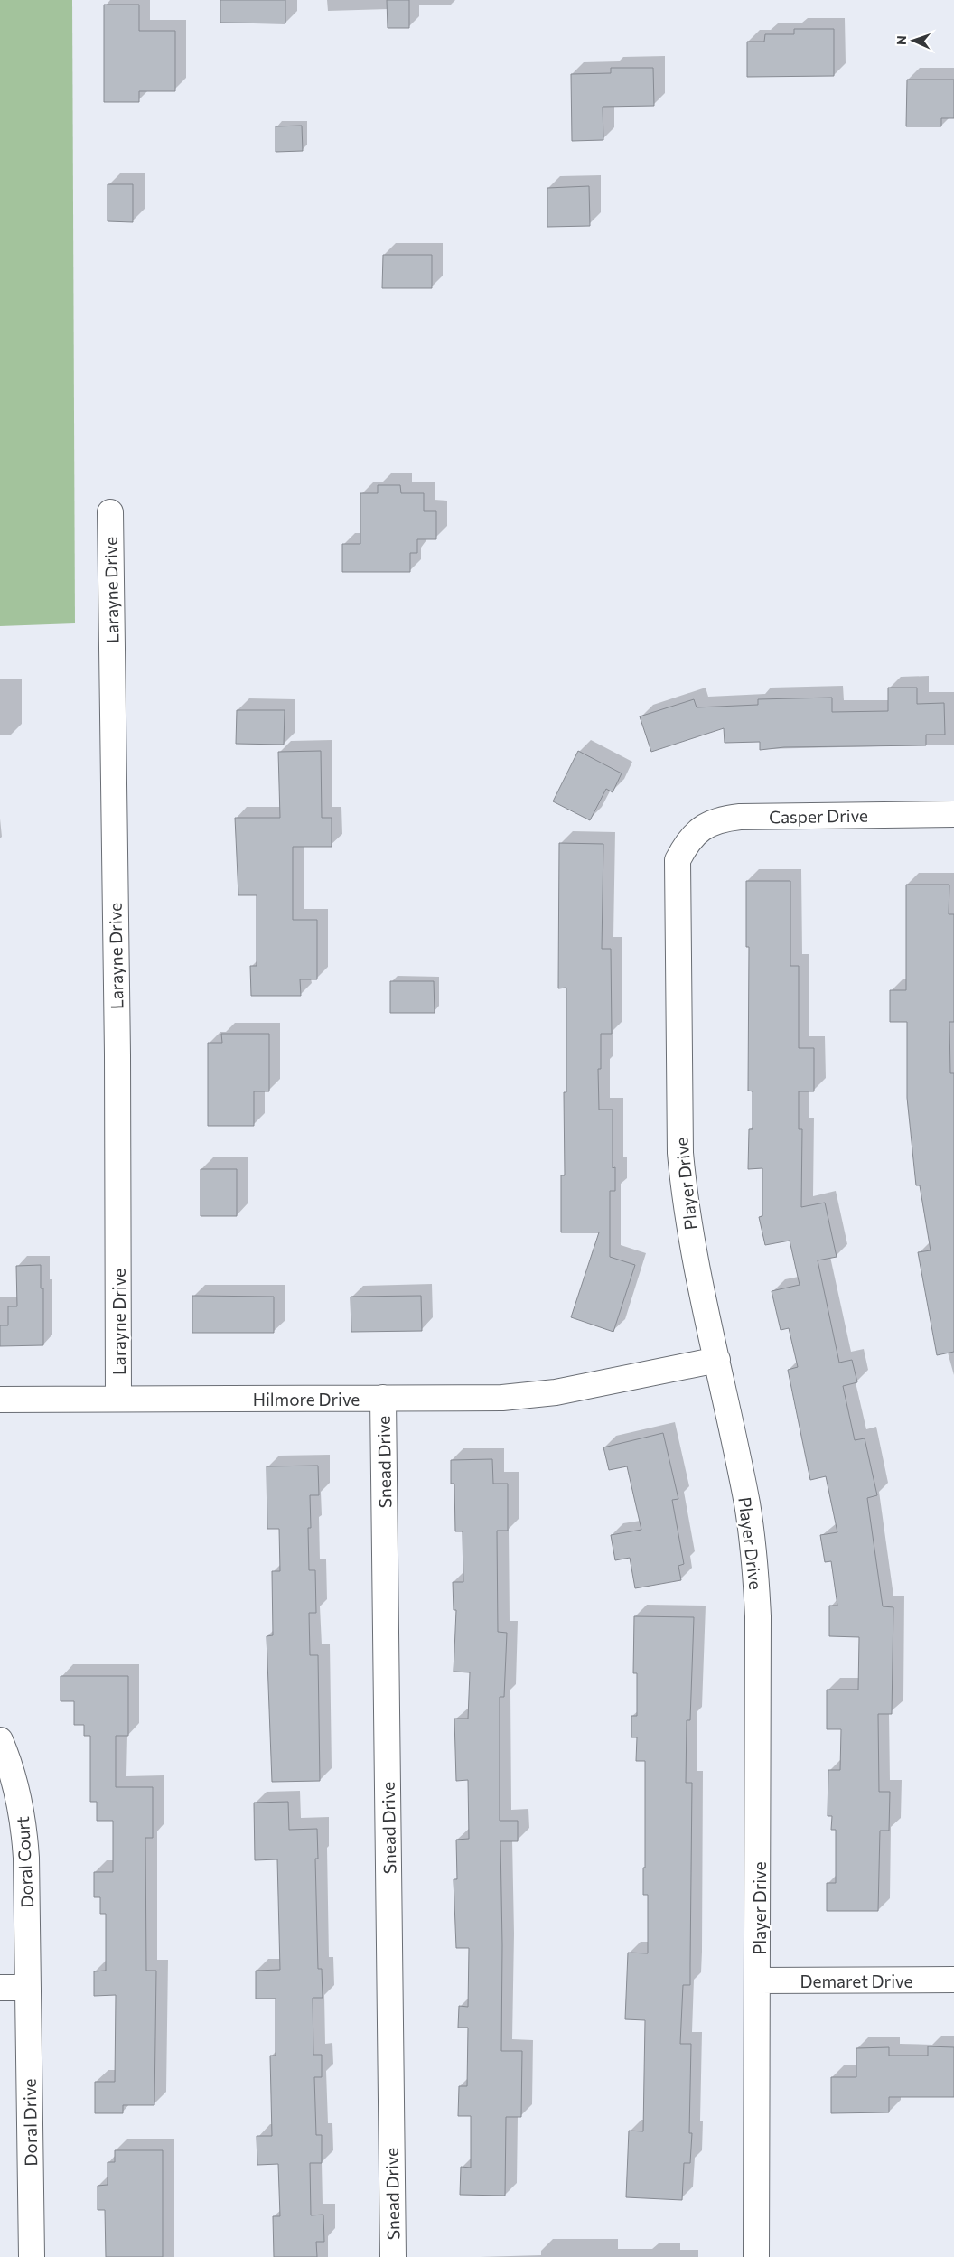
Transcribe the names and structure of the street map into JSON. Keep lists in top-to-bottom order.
{
  "streets": {
    "street": [
      "Larayne Drive",
      "Casper Drive",
      "Player Drive",
      "Hilmore Drive",
      "Snead Drive",
      "Doral Court",
      "Demaret Drive",
      "Doral Drive"
    ]
  },
  "crossings": [
    ["Larayne Drive", "Hilmore Drive"],
    ["Casper Drive", "Player Drive"],
    ["Player Drive", "Hilmore Drive"],
    ["Player Drive", "Demaret Drive"],
    ["Hilmore Drive", "Snead Drive"],
    ["Doral Court", "Doral Drive"]
  ],
  "north": "left"
}
